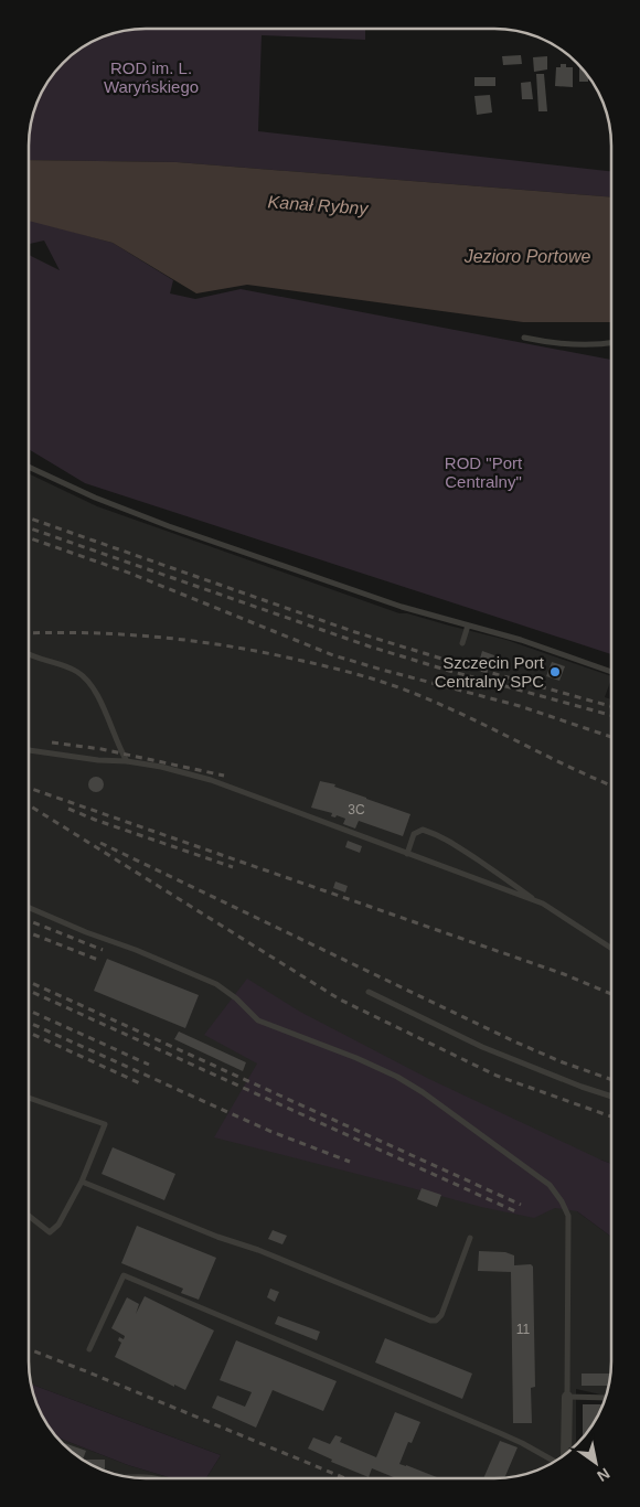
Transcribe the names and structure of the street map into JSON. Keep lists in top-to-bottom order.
{
  "water": ["Kanał Rybny", "Jezioro Portowe"],
  "parks": ["ROD im. L. Waryńskiego", "ROD \"Port Centralny\""],
  "places": ["Szczecin Port Centralny SPC"],
  "house_numbers": ["3C", "11"],
  "north": "bottom right"
}
